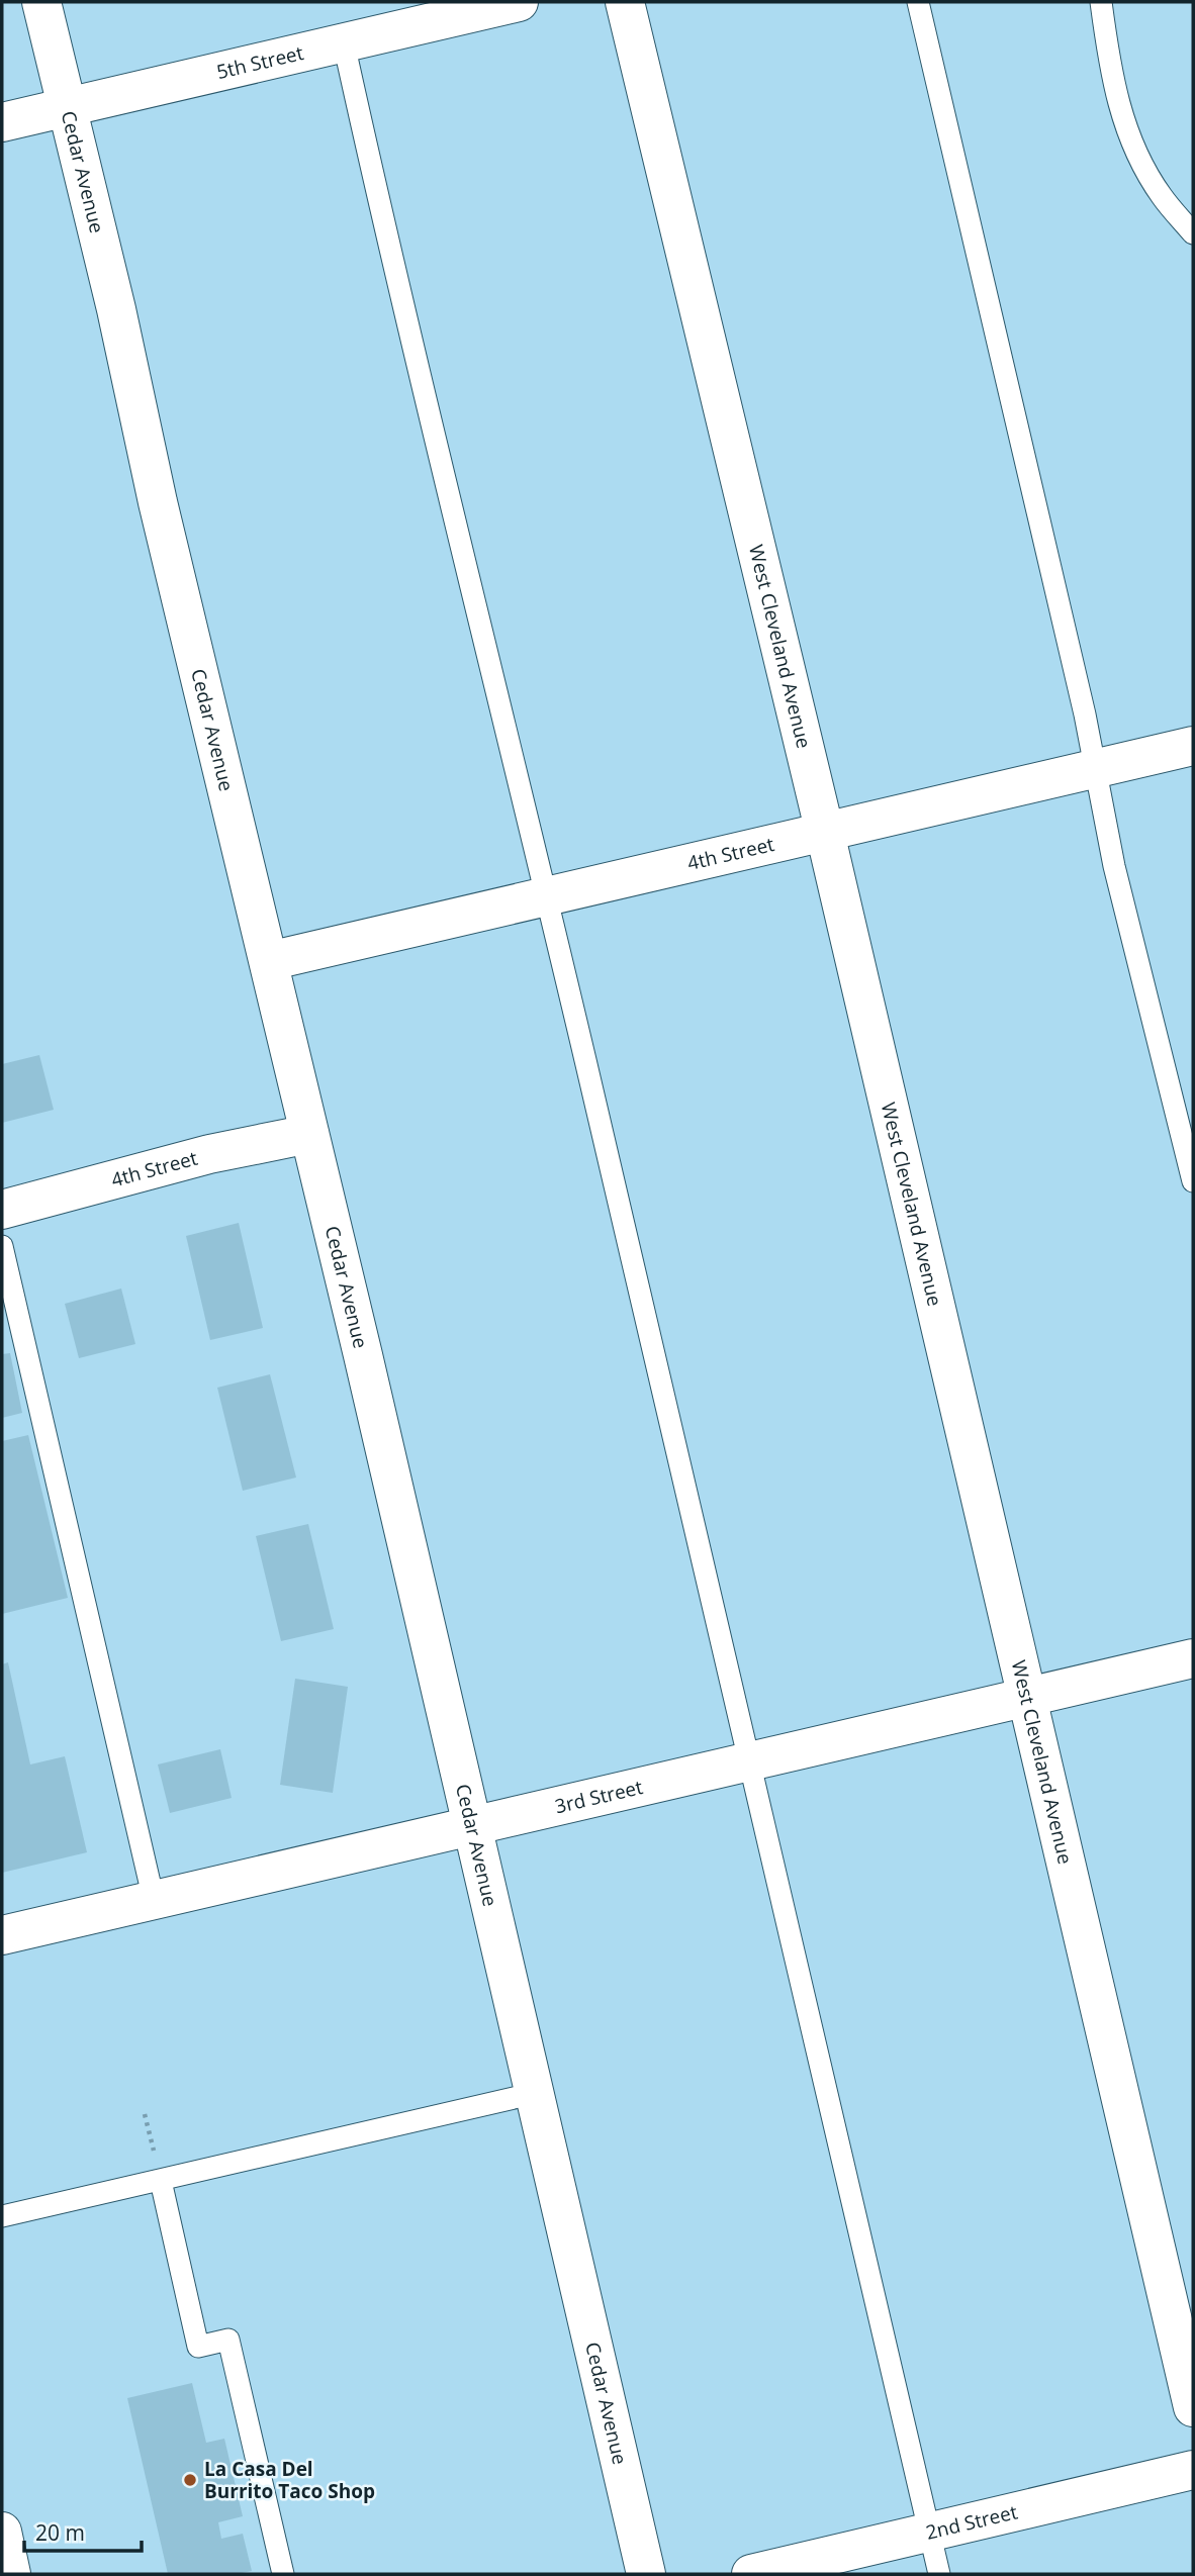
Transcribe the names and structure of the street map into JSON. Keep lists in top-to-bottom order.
{
  "streets": {
    "street": [
      "5th Street",
      "Cedar Avenue",
      "West Cleveland Avenue",
      "4th Street",
      "3rd Street",
      "2nd Street"
    ]
  },
  "crossings": [
    ["5th Street", "Cedar Avenue"],
    ["Cedar Avenue", "4th Street"],
    ["Cedar Avenue", "3rd Street"],
    ["West Cleveland Avenue", "4th Street"],
    ["West Cleveland Avenue", "3rd Street"]
  ],
  "places": ["La Casa Del Burrito Taco Shop"],
  "scale_bar": "20 m"
}
